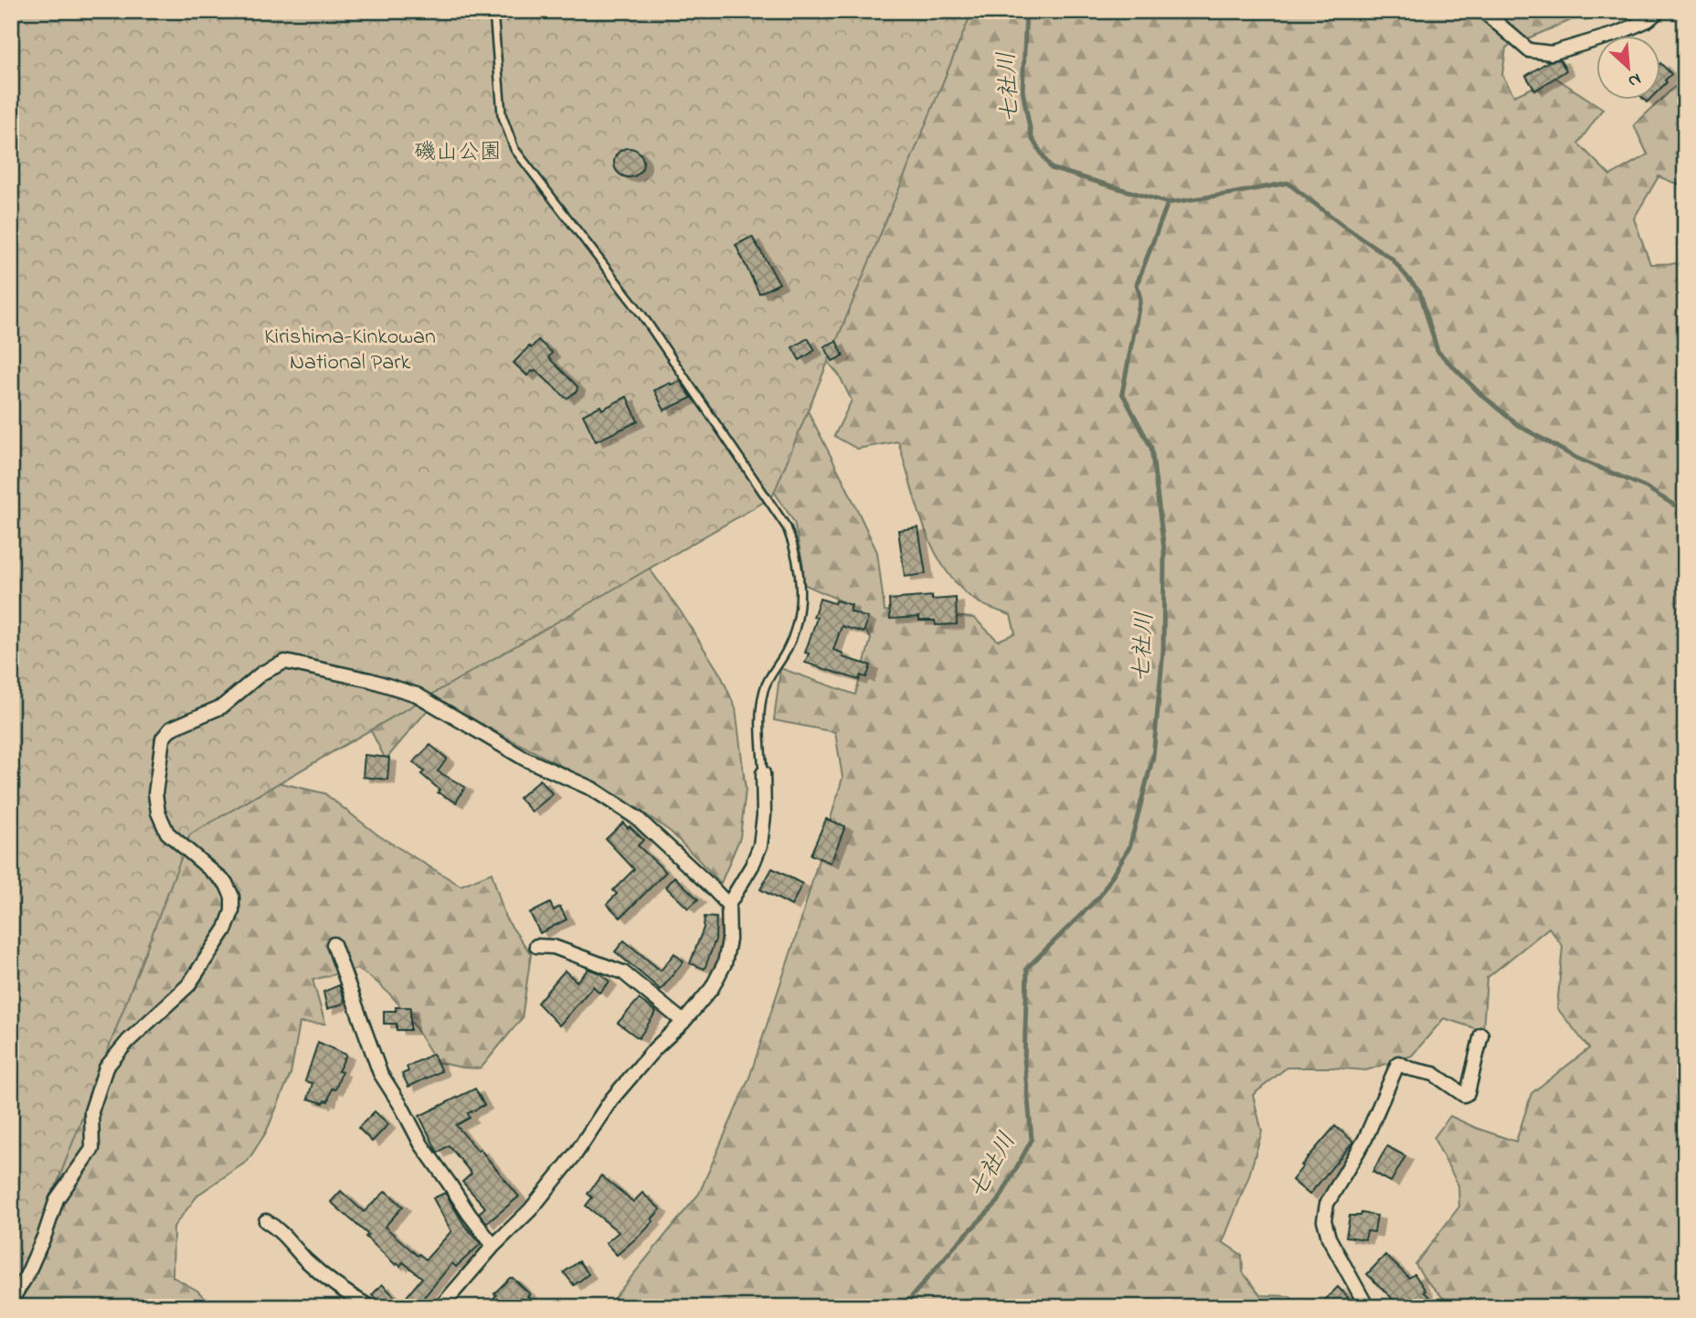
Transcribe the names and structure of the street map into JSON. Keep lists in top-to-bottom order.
{
  "water": ["七社川"],
  "parks": ["磯山公園", "Kirishima-Kinkowan National Park"],
  "north": "bottom right"
}
